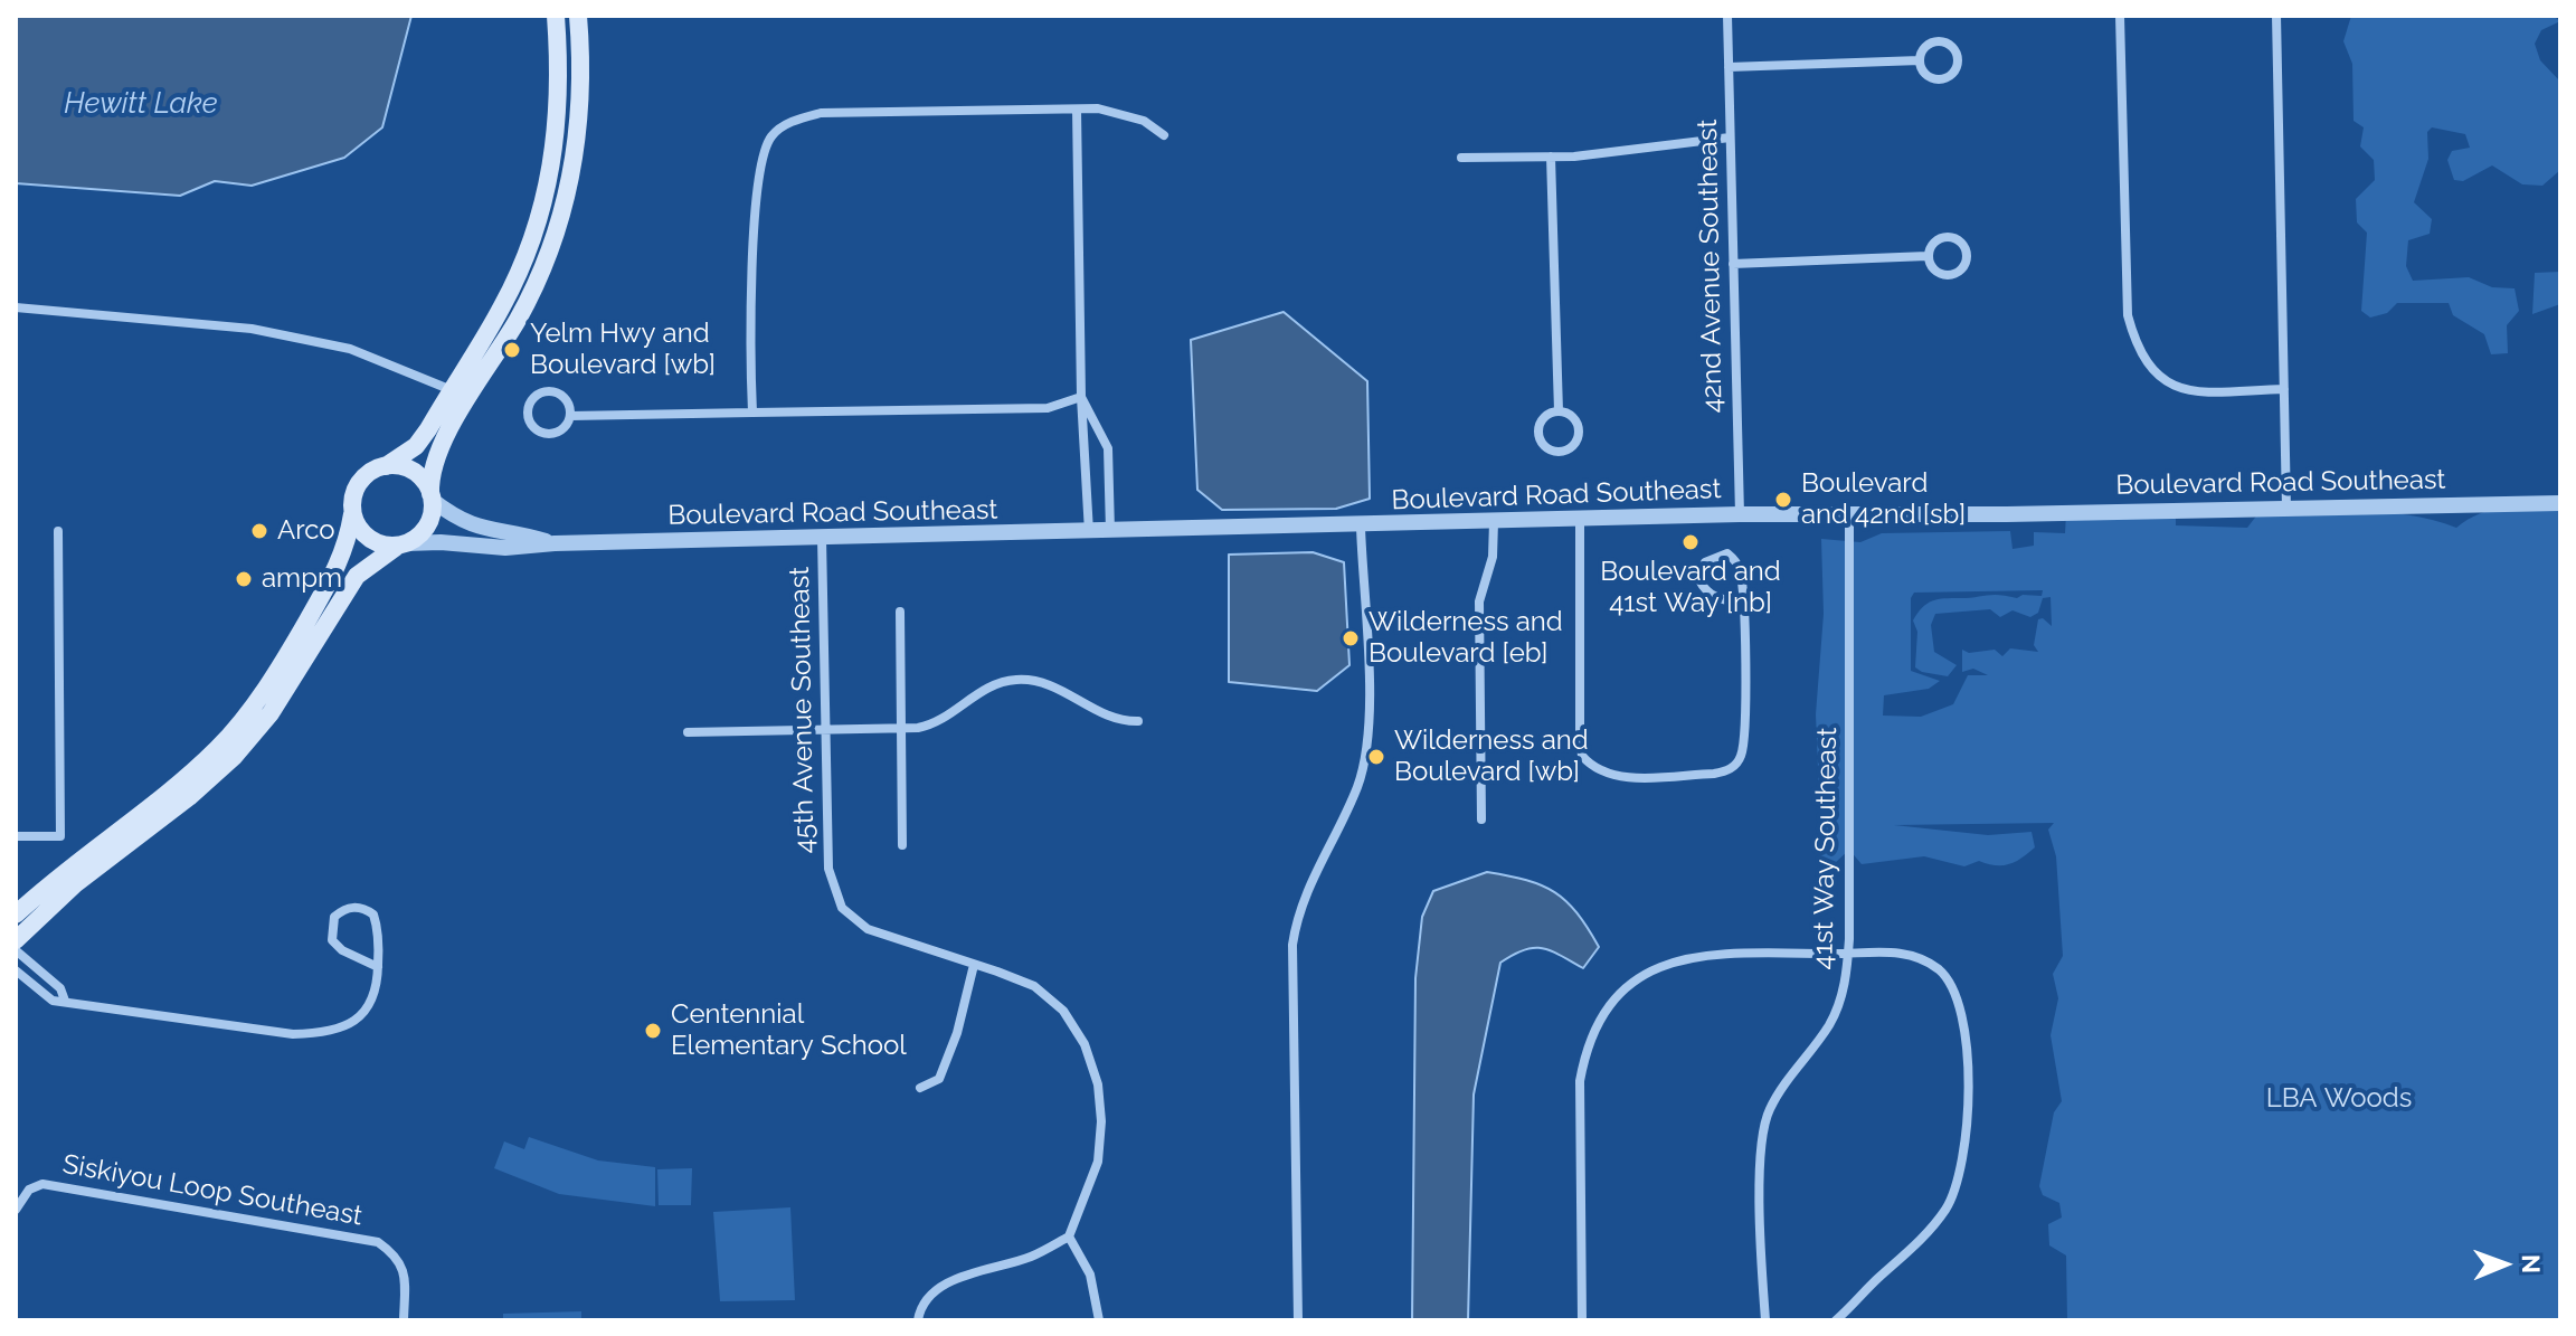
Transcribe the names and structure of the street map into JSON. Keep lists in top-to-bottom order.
{
  "streets": {
    "street": [
      "42nd Avenue Southeast",
      "Boulevard Road Southeast",
      "45th Avenue Southeast",
      "41st Way Southeast",
      "Siskiyou Loop Southeast"
    ]
  },
  "crossings": [
    ["42nd Avenue Southeast", "Boulevard Road Southeast"],
    ["Boulevard Road Southeast", "45th Avenue Southeast"],
    ["Boulevard Road Southeast", "41st Way Southeast"]
  ],
  "water": ["Hewitt Lake"],
  "parks": ["LBA Woods"],
  "places": [
    "Yelm Hwy and Boulevard [wb]",
    "Boulevard and 42nd [sb]",
    "Arco",
    "Boulevard and 41st Way [nb]",
    "ampm",
    "Wilderness and Boulevard [eb]",
    "Wilderness and Boulevard [wb]",
    "Centennial Elementary School"
  ],
  "north": "right"
}
